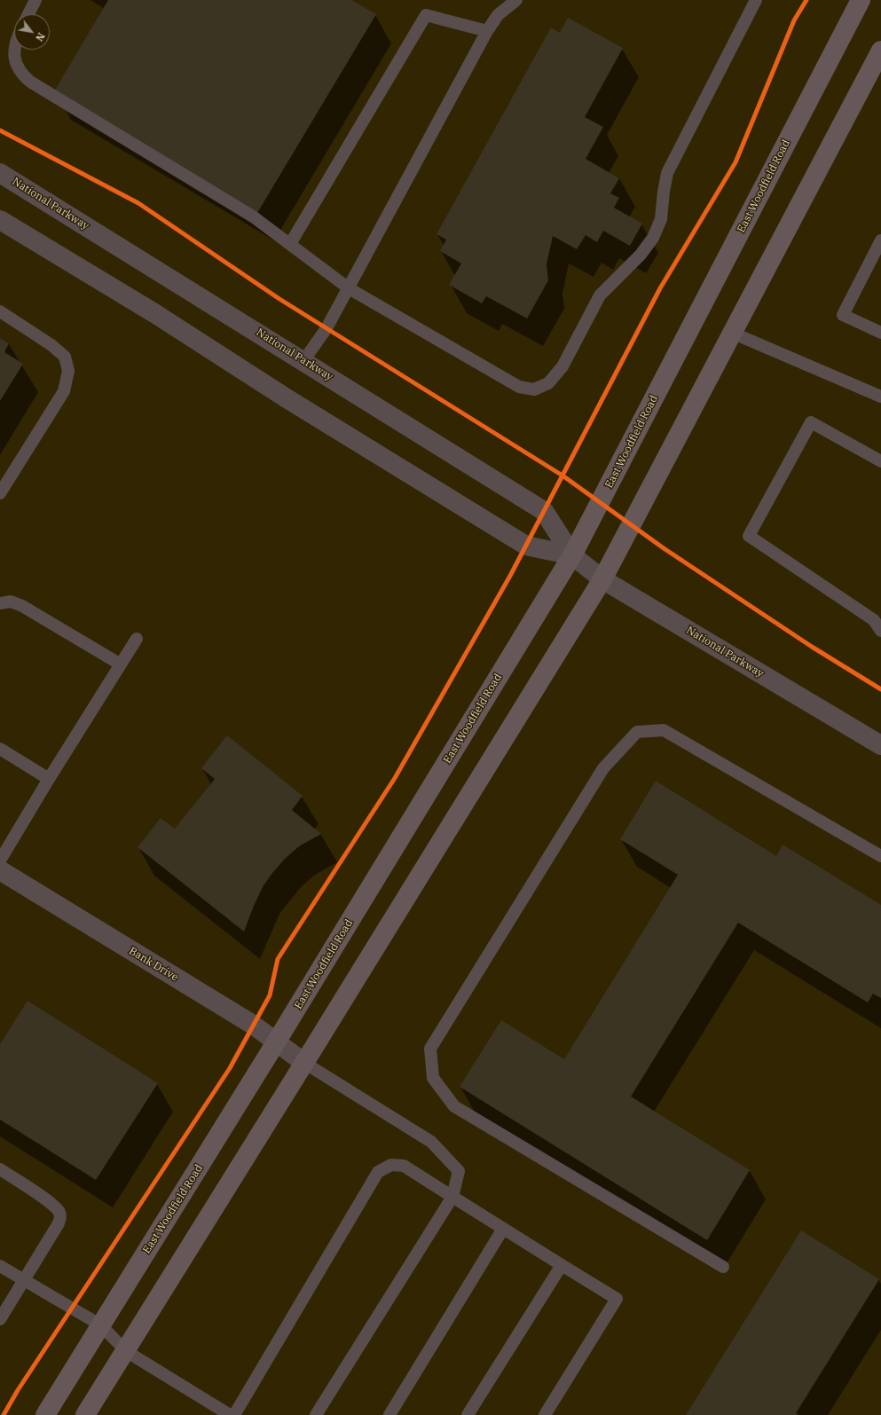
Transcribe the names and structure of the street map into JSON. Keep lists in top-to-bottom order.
{
  "streets": {
    "street": ["East Woodfield Road", "National Parkway", "Bank Drive"]
  },
  "crossings": [
    ["East Woodfield Road", "National Parkway"],
    ["East Woodfield Road", "Bank Drive"]
  ],
  "north": "bottom right"
}
